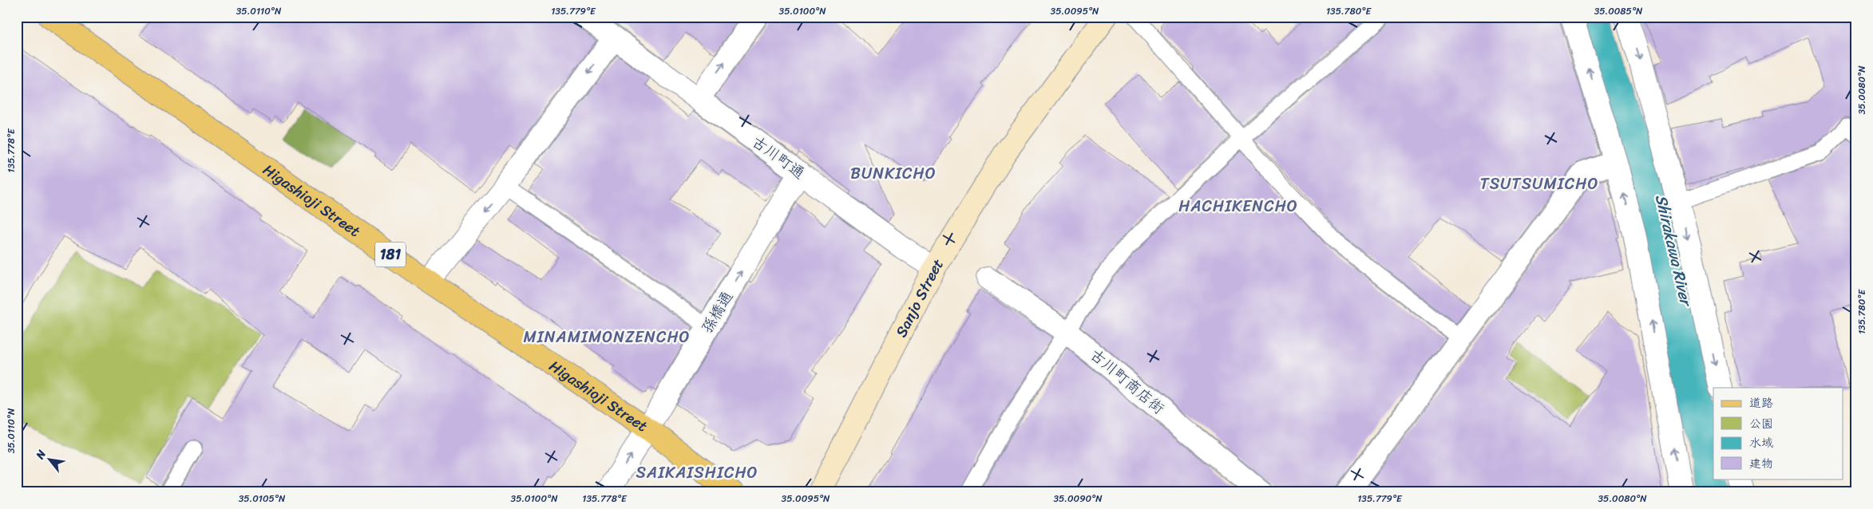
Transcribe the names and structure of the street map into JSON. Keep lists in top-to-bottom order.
{
  "streets": {
    "main road": ["Higashioji Street", "181", "Sanjo Street"],
    "street": ["古川町通", "孫橋通", "古川町商店街"]
  },
  "crossings": [
    ["古川町通", "Sanjo Street"],
    ["古川町通", "孫橋通"],
    ["Higashioji Street", "孫橋通"]
  ],
  "one_way": ["孫橋通"],
  "districts": [
    "BUNKICHO",
    "TSUTSUMICHO",
    "HACHIKENCHO",
    "MINAMIMONZENCHO",
    "SAIKAISHICHO"
  ],
  "water": ["Shirakawa River"],
  "legend": [
    "道路",
    "公園",
    "水域",
    "建物"
  ],
  "north": "top left",
  "coordinates": [
    "35.0110°N",
    "135.779°E",
    "35.0100°N",
    "35.0095°N",
    "135.780°E",
    "35.0085°N",
    "35.0080°N",
    "135.778°E",
    "35.0105°N",
    "35.0090°N"
  ]
}
